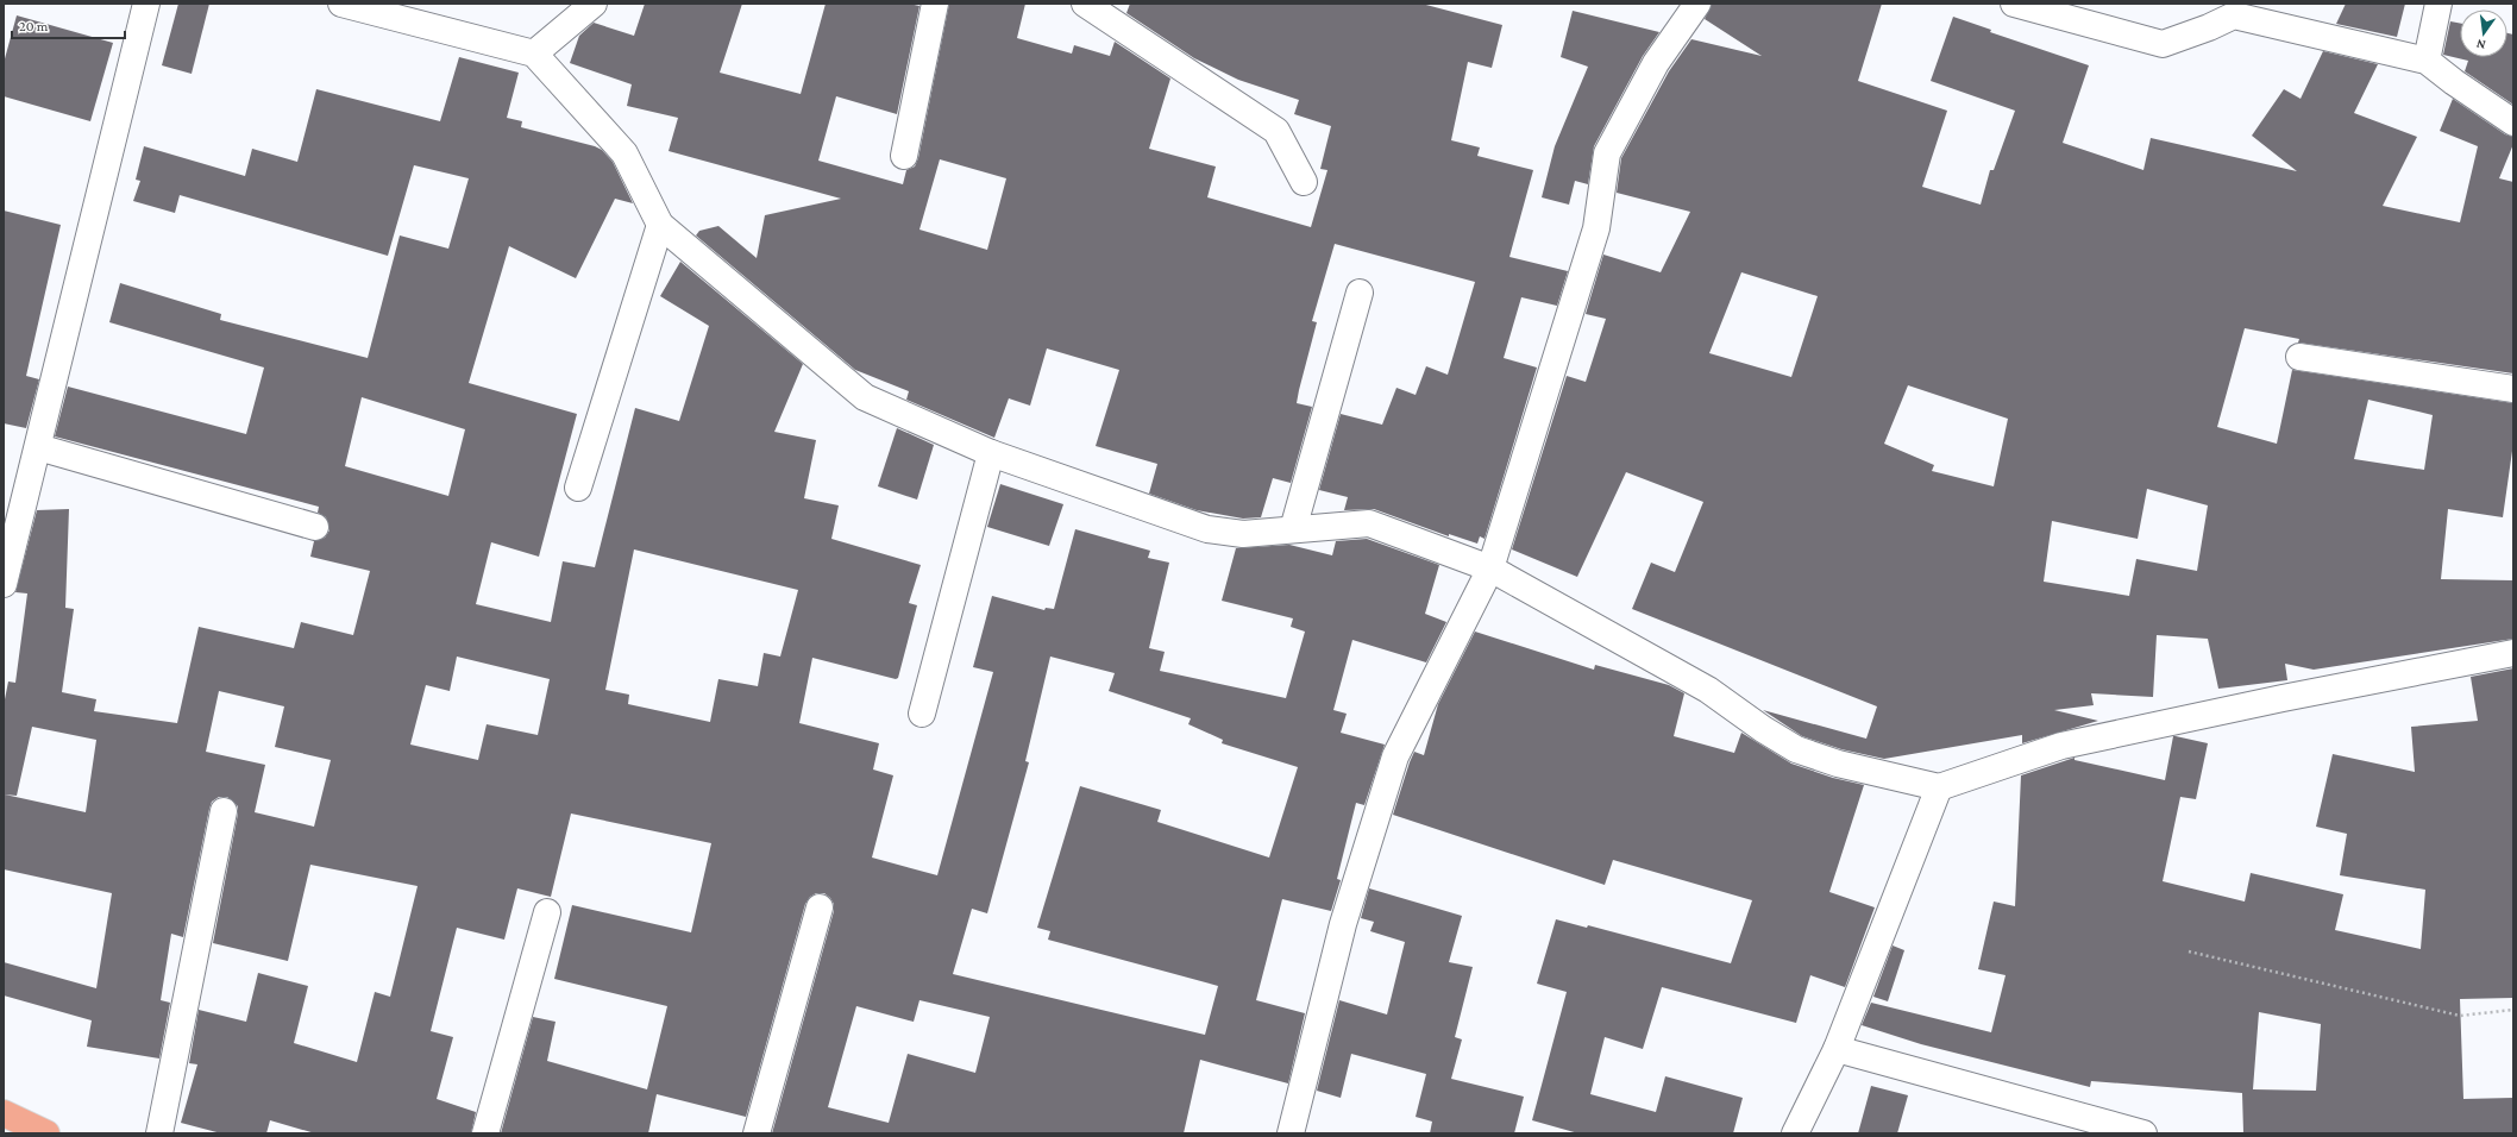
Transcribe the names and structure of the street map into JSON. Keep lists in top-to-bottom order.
{
  "scale_bar": "20 m",
  "north": "bottom"
}
